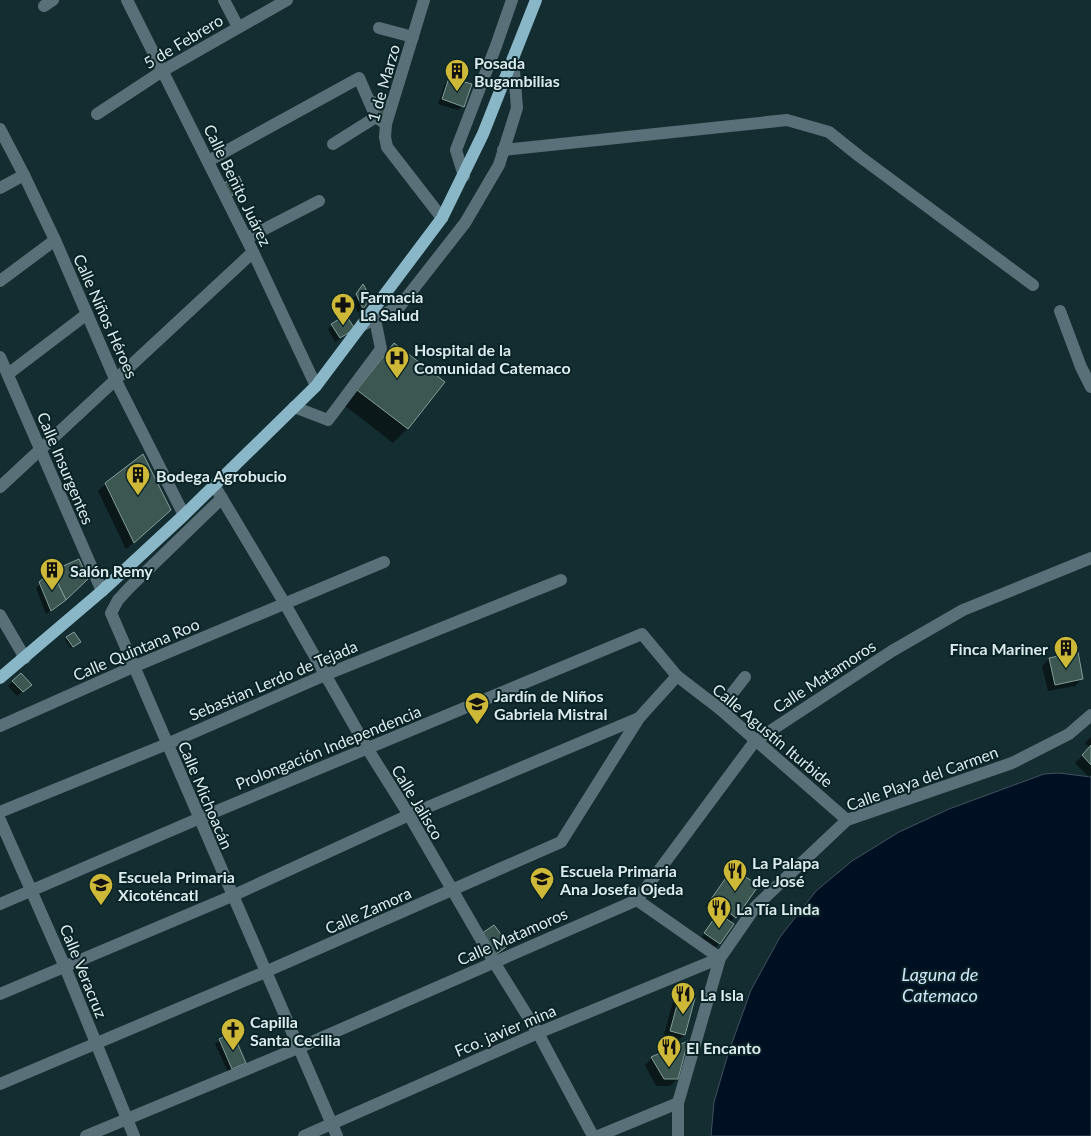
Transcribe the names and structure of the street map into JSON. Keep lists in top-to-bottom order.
{
  "streets": {
    "street": [
      "5 de Febrero",
      "1 de Marzo",
      "Calle Benito Juárez",
      "Calle Niños Héroes",
      "Calle Insurgentes",
      "Calle Quintana Roo",
      "Calle Matamoros",
      "Sebastian Lerdo de Tejada",
      "Calle Agustín Iturbide",
      "Prolongación Independencia",
      "Calle Playa del Carmen",
      "Calle Michoacán",
      "Calle Jalisco",
      "Calle Zamora",
      "Calle Veracruz",
      "Fco. javier mina"
    ]
  },
  "crossings": [
    ["5 de Febrero", "Calle Benito Juárez"],
    ["Calle Quintana Roo", "Calle Michoacán"],
    ["Calle Quintana Roo", "Calle Jalisco"],
    ["Calle Matamoros", "Calle Agustín Iturbide"],
    ["Calle Matamoros", "Calle Michoacán"],
    ["Calle Matamoros", "Calle Jalisco"],
    ["Calle Matamoros", "Calle Veracruz"],
    ["Sebastian Lerdo de Tejada", "Calle Michoacán"],
    ["Sebastian Lerdo de Tejada", "Calle Jalisco"],
    ["Calle Agustín Iturbide", "Prolongación Independencia"],
    ["Calle Agustín Iturbide", "Calle Playa del Carmen"],
    ["Calle Agustín Iturbide", "Calle Zamora"],
    ["Prolongación Independencia", "Calle Michoacán"],
    ["Prolongación Independencia", "Calle Jalisco"],
    ["Prolongación Independencia", "Calle Veracruz"],
    ["Calle Playa del Carmen", "Fco. javier mina"],
    ["Calle Michoacán", "Calle Jalisco"],
    ["Calle Michoacán", "Calle Zamora"],
    ["Calle Michoacán", "Fco. javier mina"],
    ["Calle Jalisco", "Calle Zamora"],
    ["Calle Jalisco", "Fco. javier mina"],
    ["Calle Zamora", "Calle Veracruz"]
  ],
  "water": ["Laguna de Catemaco"],
  "places": {
    "building": [
      "Posada Bugambilias",
      "Bodega Agrobucio",
      "Salón Remy",
      "Finca Mariner"
    ],
    "pharmacy": ["Farmacia La Salud"],
    "hospital": ["Hospital de la Comunidad Catemaco"],
    "school or university": ["Jardín de Niños Gabriela Mistral", "Escuela Primaria Ana Josefa Ojeda", "Escuela Primaria Xicoténcatl"],
    "restaurant": [
      "La Palapa de José",
      "La Tía Linda",
      "La Isla",
      "El Encanto"
    ],
    "church": ["Capilla Santa Cecilia"]
  }
}
